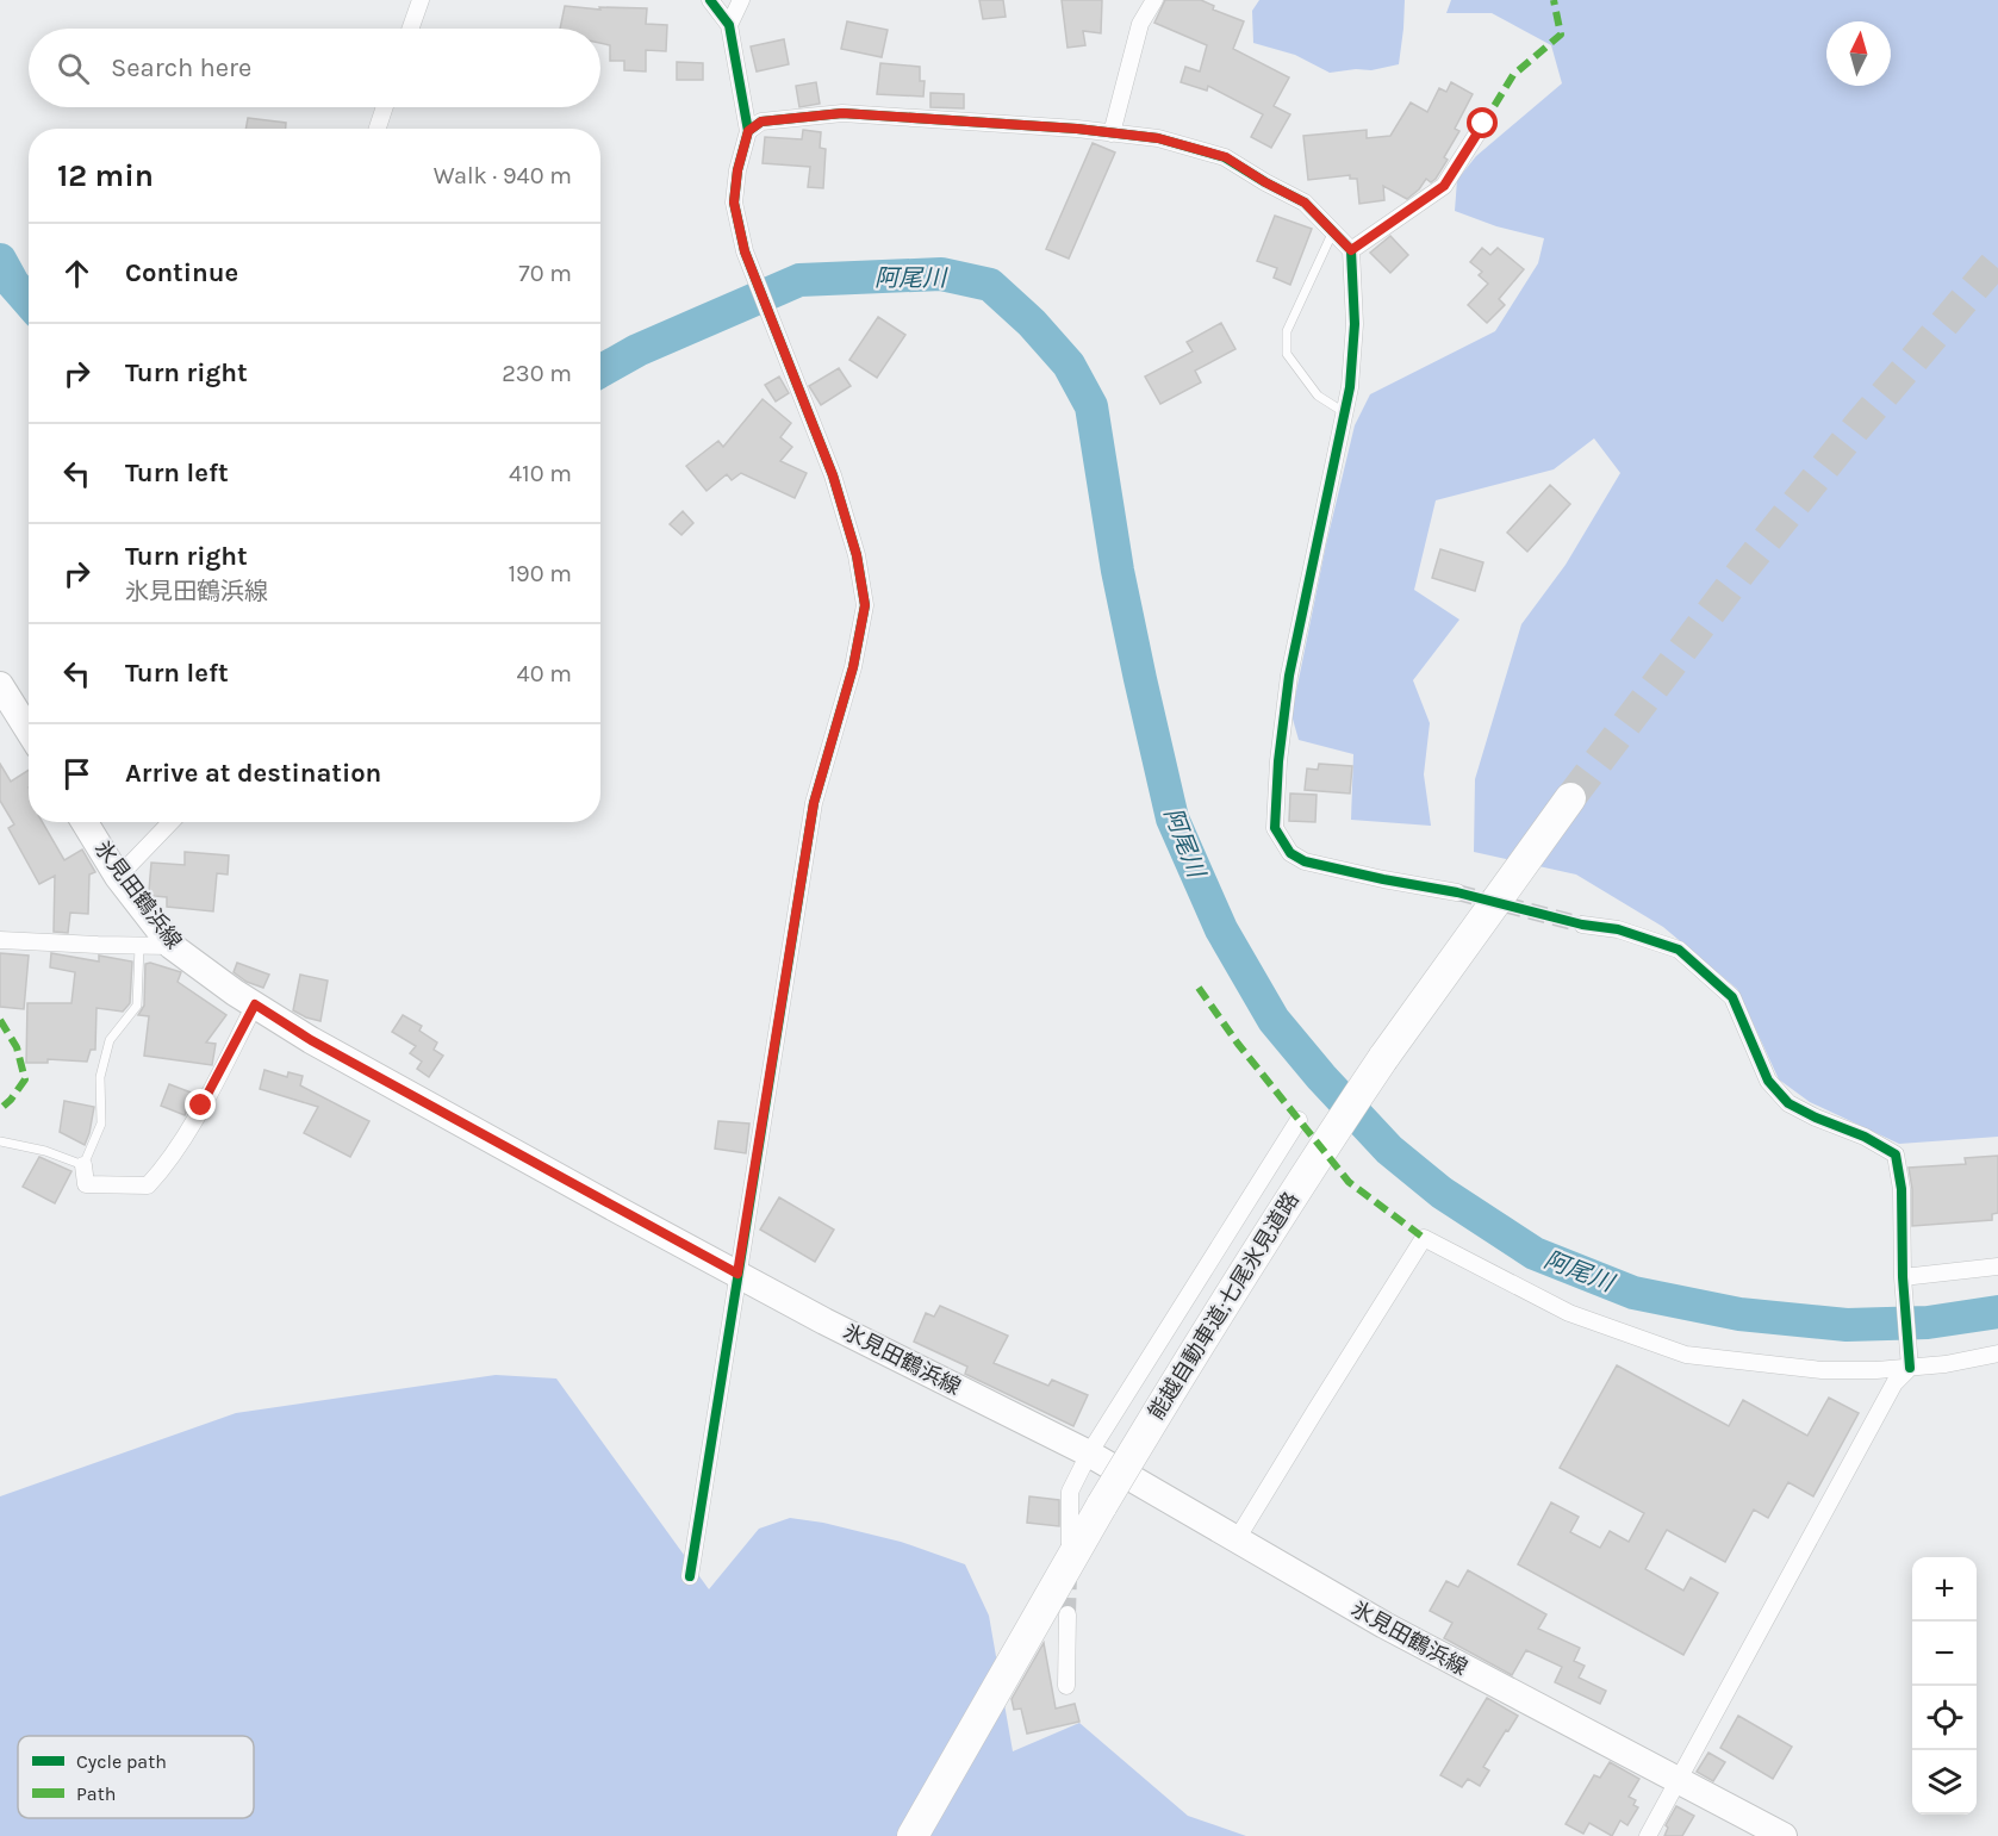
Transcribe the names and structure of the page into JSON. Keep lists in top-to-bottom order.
{
  "streets": {
    "highway": ["能越自動車道;七尾氷見道路"],
    "main road": ["氷見田鶴浜線"]
  },
  "water": ["阿尾川"],
  "legend": ["Cycle path", "Path"],
  "north": "top",
  "page": {
    "search": "Search here",
    "heading": ["12 min", "Walk · 940 m"],
    "list": [
      ["Continue", "70 m"],
      ["Turn right", "230 m"],
      ["Turn left", "410 m"],
      ["Turn right", "氷見田鶴浜線", "190 m"],
      ["Turn left", "40 m"],
      "Arrive at destination"
    ],
    "map_buttons": ["+", "−"]
  }
}
